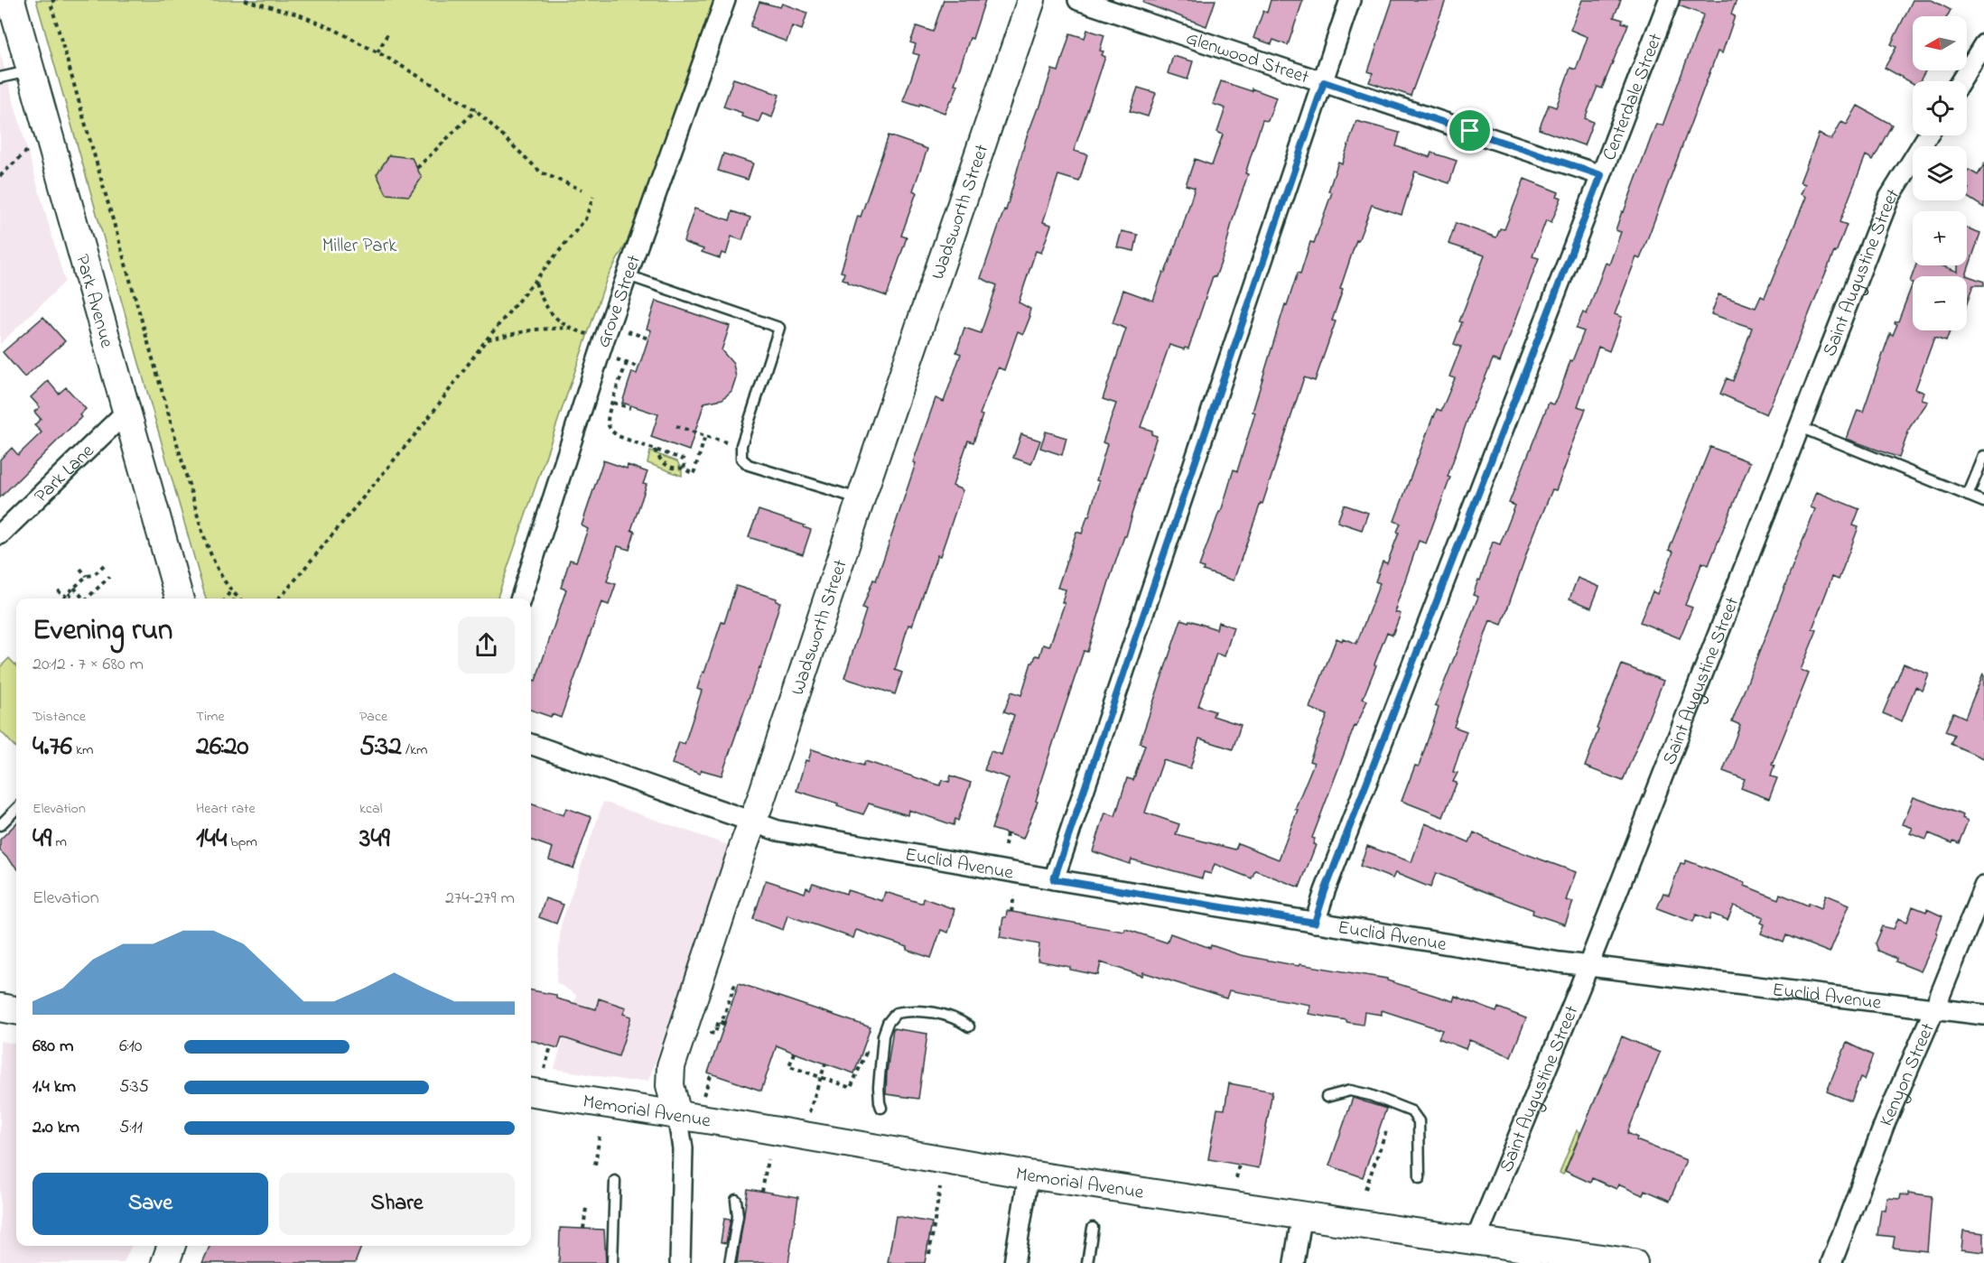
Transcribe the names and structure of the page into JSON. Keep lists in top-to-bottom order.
{
  "streets": {
    "main road": ["Wadsworth Street", "Park Avenue", "Memorial Avenue"],
    "street": [
      "Glenwood Street",
      "Centerdale Street",
      "Saint Augustine Street",
      "Grove Street",
      "Park Lane",
      "Euclid Avenue",
      "Kenyon Street"
    ]
  },
  "crossings": [
    ["Glenwood Street", "Centerdale Street"],
    ["Centerdale Street", "Euclid Avenue"],
    ["Wadsworth Street", "Euclid Avenue"],
    ["Wadsworth Street", "Memorial Avenue"],
    ["Saint Augustine Street", "Euclid Avenue"],
    ["Saint Augustine Street", "Memorial Avenue"],
    ["Park Avenue", "Park Lane"],
    ["Euclid Avenue", "Kenyon Street"]
  ],
  "parks": ["Miller Park"],
  "north": "left",
  "page": {
    "map_buttons": ["+", "−"],
    "heading": ["Evening run", "20:12 · 7 × 680 m"],
    "stats": [
      ["Distance", "4.76 km"],
      ["Time", "26:20"],
      ["Pace", "5:32 /km"],
      ["Elevation", "49 m"],
      ["Heart rate", "144 bpm"],
      ["kcal", "349"]
    ],
    "chart": ["Elevation", "274–279 m"],
    "list": [
      {
        "name": "680 m",
        "note": "6:10"
      },
      {
        "name": "1.4 km",
        "note": "5:35"
      },
      {
        "name": "2.0 km",
        "note": "5:11"
      }
    ],
    "buttons": ["Save", "Share"]
  }
}
